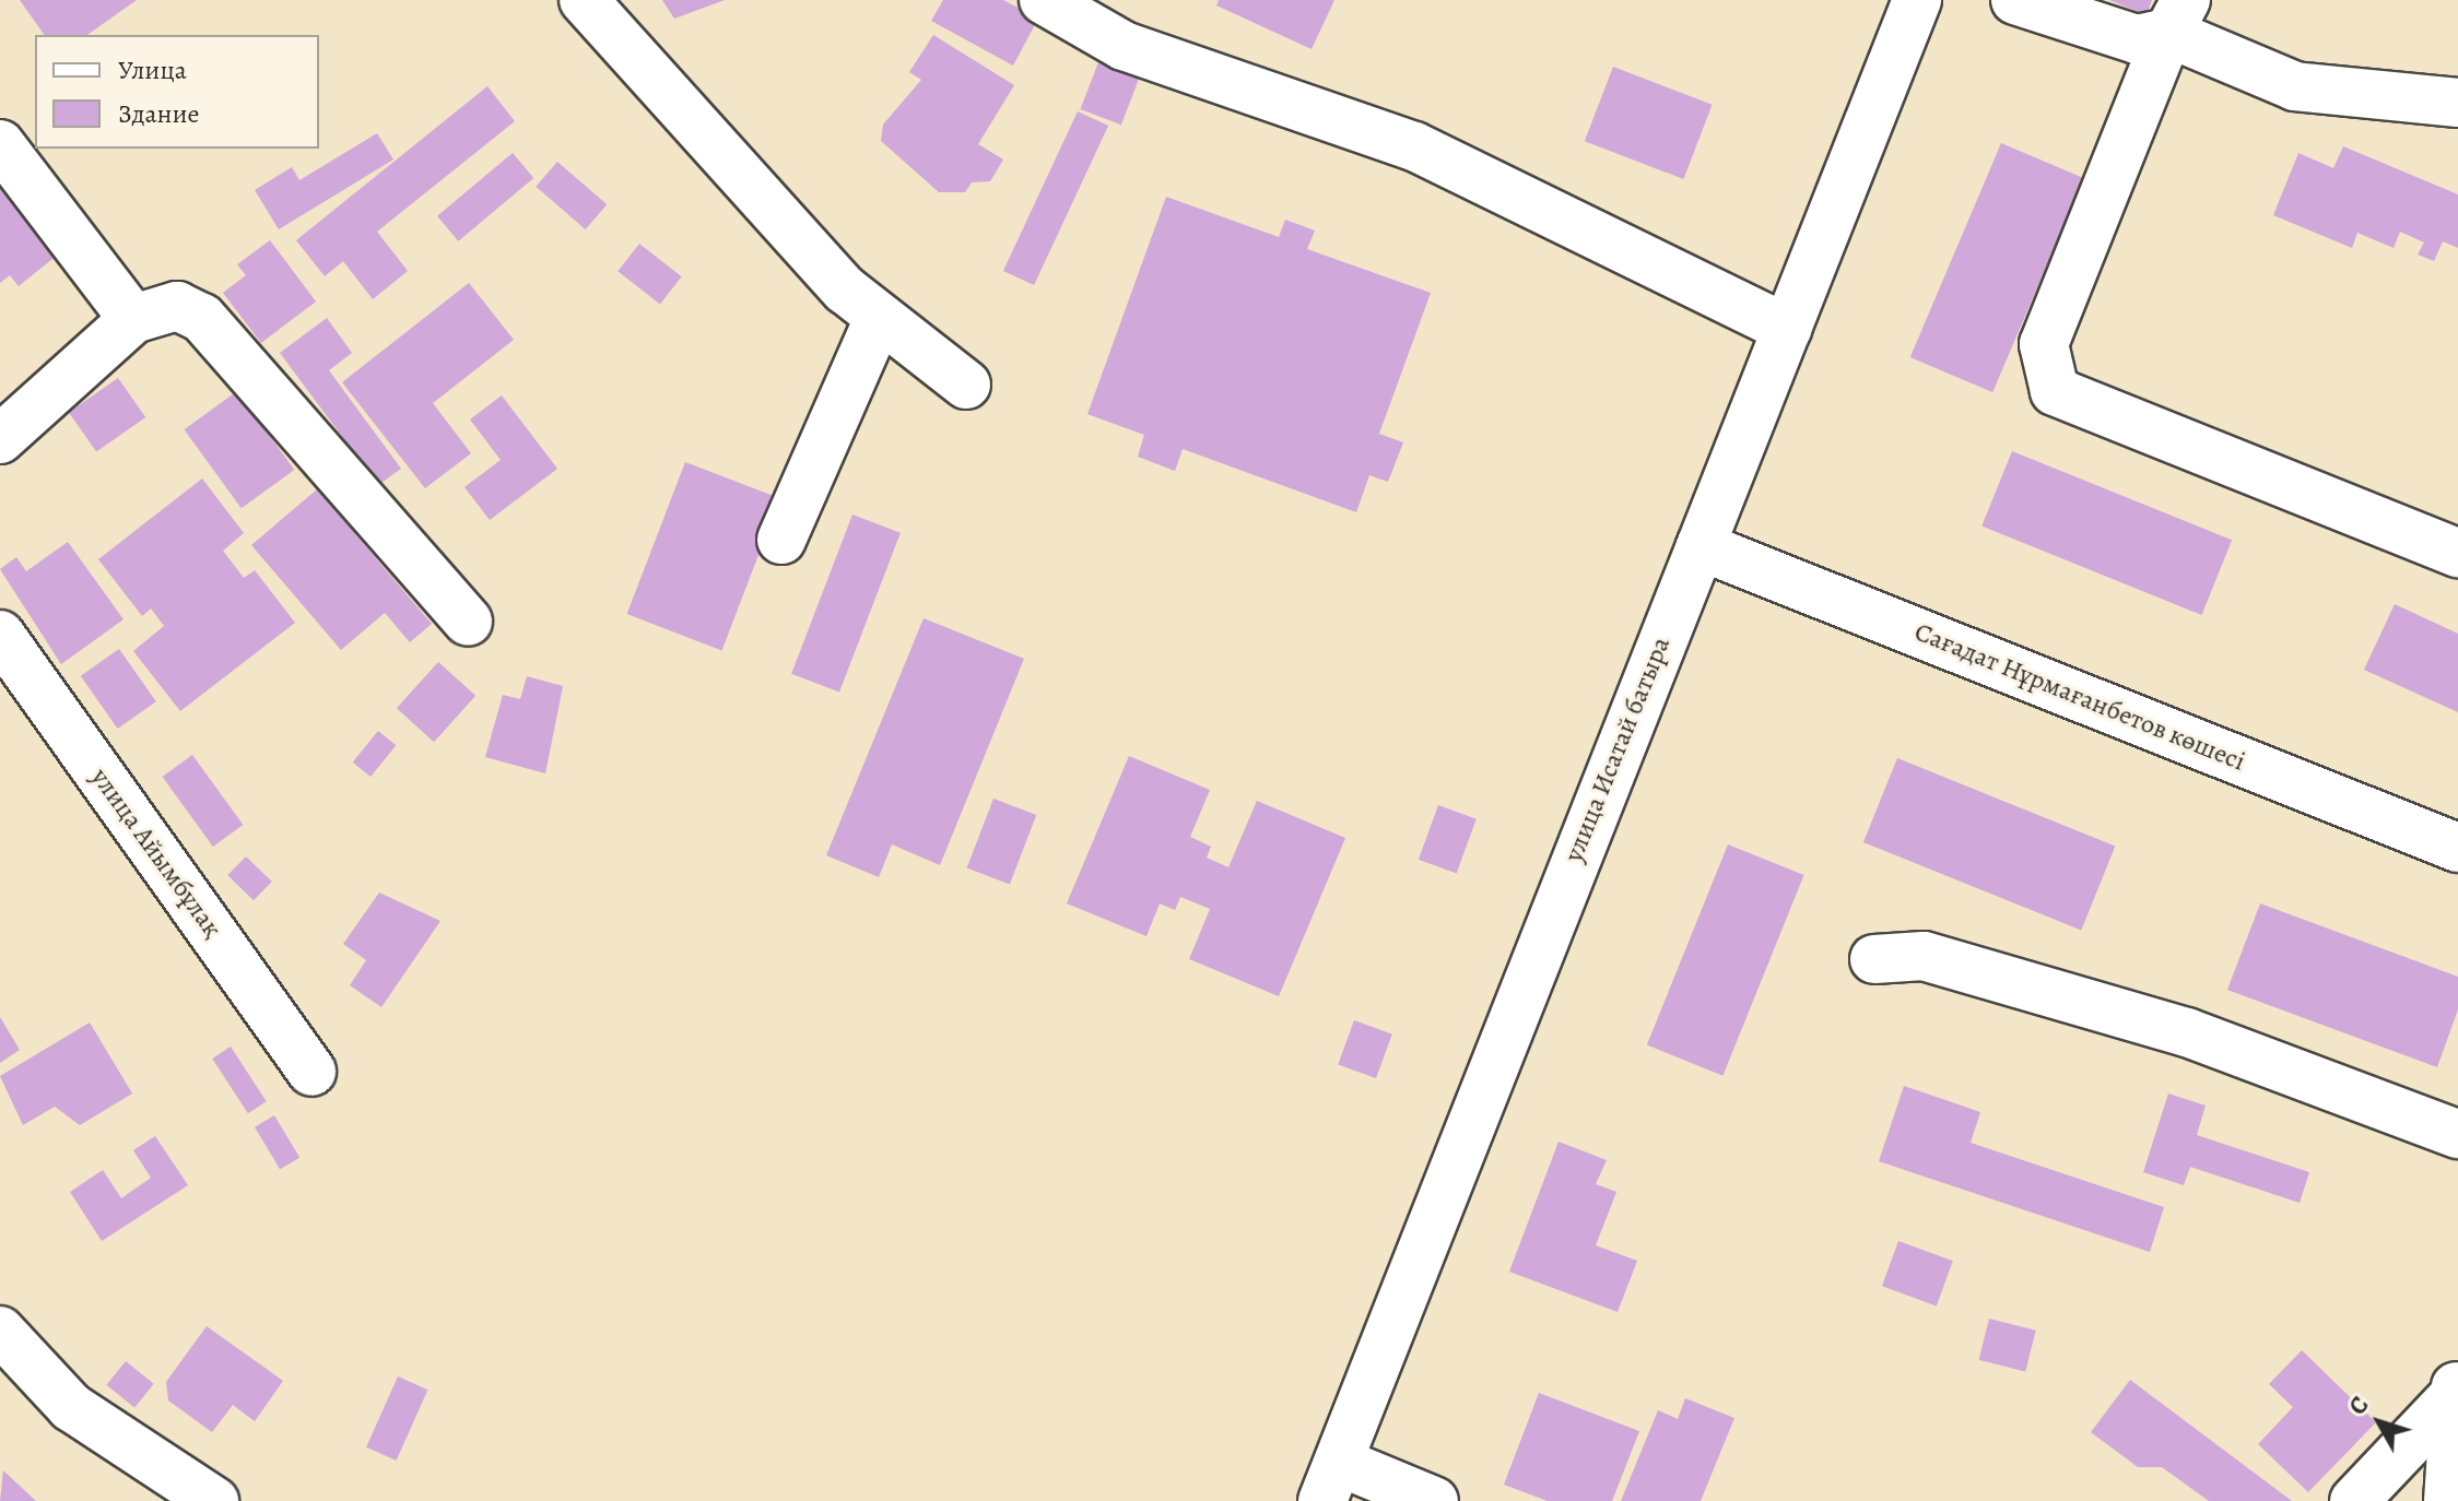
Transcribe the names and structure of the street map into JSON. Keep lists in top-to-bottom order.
{
  "streets": {
    "street": ["Сағадат Нұрмағанбетов көшесі", "улица Исатай батыра", "улица Айымбұлақ"]
  },
  "crossings": [
    ["Сағадат Нұрмағанбетов көшесі", "улица Исатай батыра"]
  ],
  "legend": ["Улица", "Здание"],
  "north": "top left"
}
